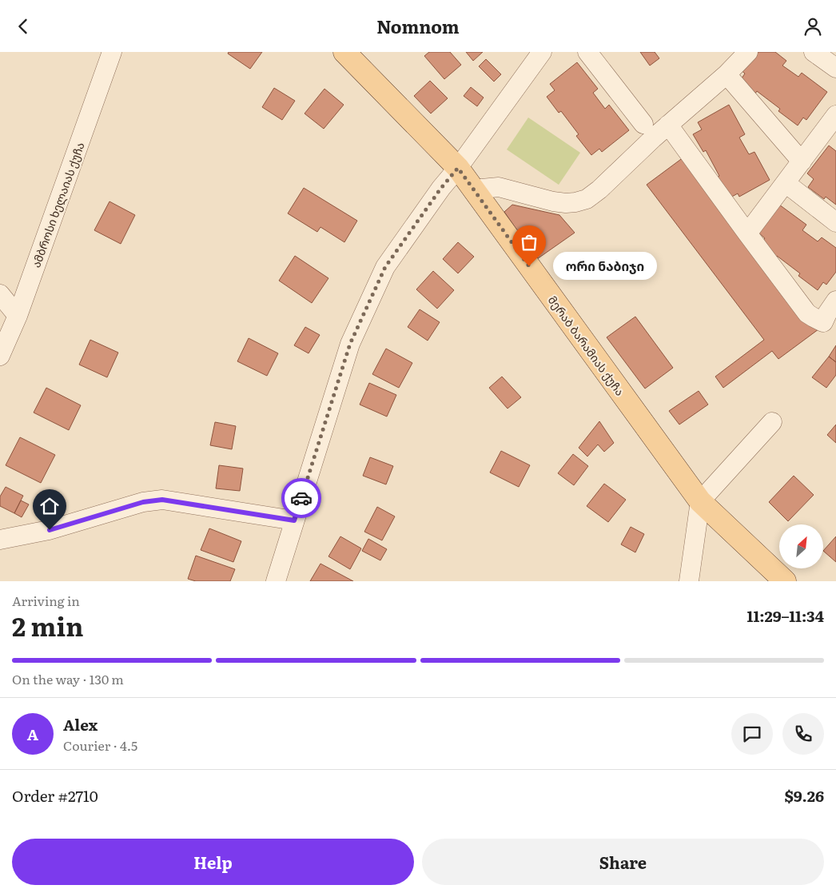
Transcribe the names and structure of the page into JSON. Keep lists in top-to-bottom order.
{
  "streets": {
    "main road": ["მერაბ ბარამიას ქუჩა"],
    "street": ["ამბროსი ხელაიას ქუჩა"]
  },
  "places": ["ორი ნაბიჯი"],
  "north": "top right",
  "page": {
    "header": "Nomnom",
    "bubble": "ორი ნაბიჯი",
    "heading": ["2 min", "Arriving in", "11:29–11:34"],
    "panel": [
      "Alex",
      "Courier · 4.5",
      "Order #2710",
      "$9.26"
    ],
    "bar": "On the way · 130 m",
    "round": "A",
    "buttons": ["Help", "Share"]
  }
}
